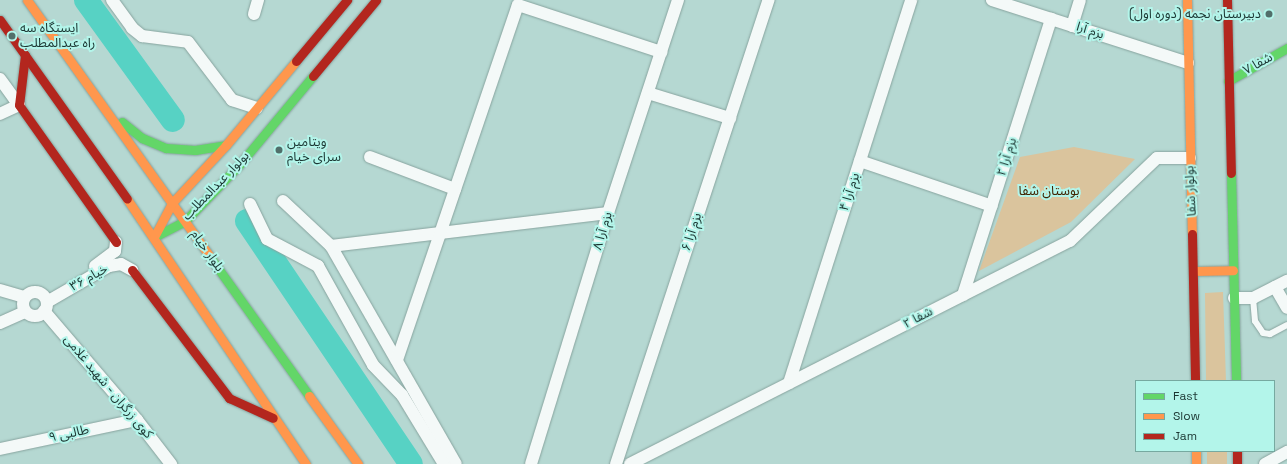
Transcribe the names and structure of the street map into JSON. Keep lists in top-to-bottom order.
{
  "streets": {
    "main road": [
      "شفا ۷",
      "بولوار عبدالمطلب",
      "بولوار شفا",
      "بلوار خیام"
    ],
    "street": [
      "بزم آرا",
      "بزم آرا ۲",
      "بزم آرا ۴",
      "بزم آرا ۸",
      "بزم آرا ۶",
      "خیام ۳۶",
      "شفا ۲",
      "کوی زرگران - شهید غلامی",
      "طالبی ۹"
    ]
  },
  "crossings": [
    ["بزم آرا", "بزم آرا ۲"],
    ["بزم آرا", "بولوار شفا"],
    ["بزم آرا ۲", "شفا ۲"],
    ["بولوار عبدالمطلب", "بلوار خیام"],
    ["بولوار شفا", "شفا ۲"],
    ["بزم آرا ۴", "شفا ۲"],
    ["خیام ۳۶", "کوی زرگران - شهید غلامی"],
    ["کوی زرگران - شهید غلامی", "طالبی ۹"]
  ],
  "parks": ["بوستان شفا"],
  "places": ["دبیرستان نجمه (دوره اول)", "ایستگاه سه راه عبدالمطلب", "ویتامین سرای خیام"],
  "legend": ["Fast", "Slow", "Jam"]
}
